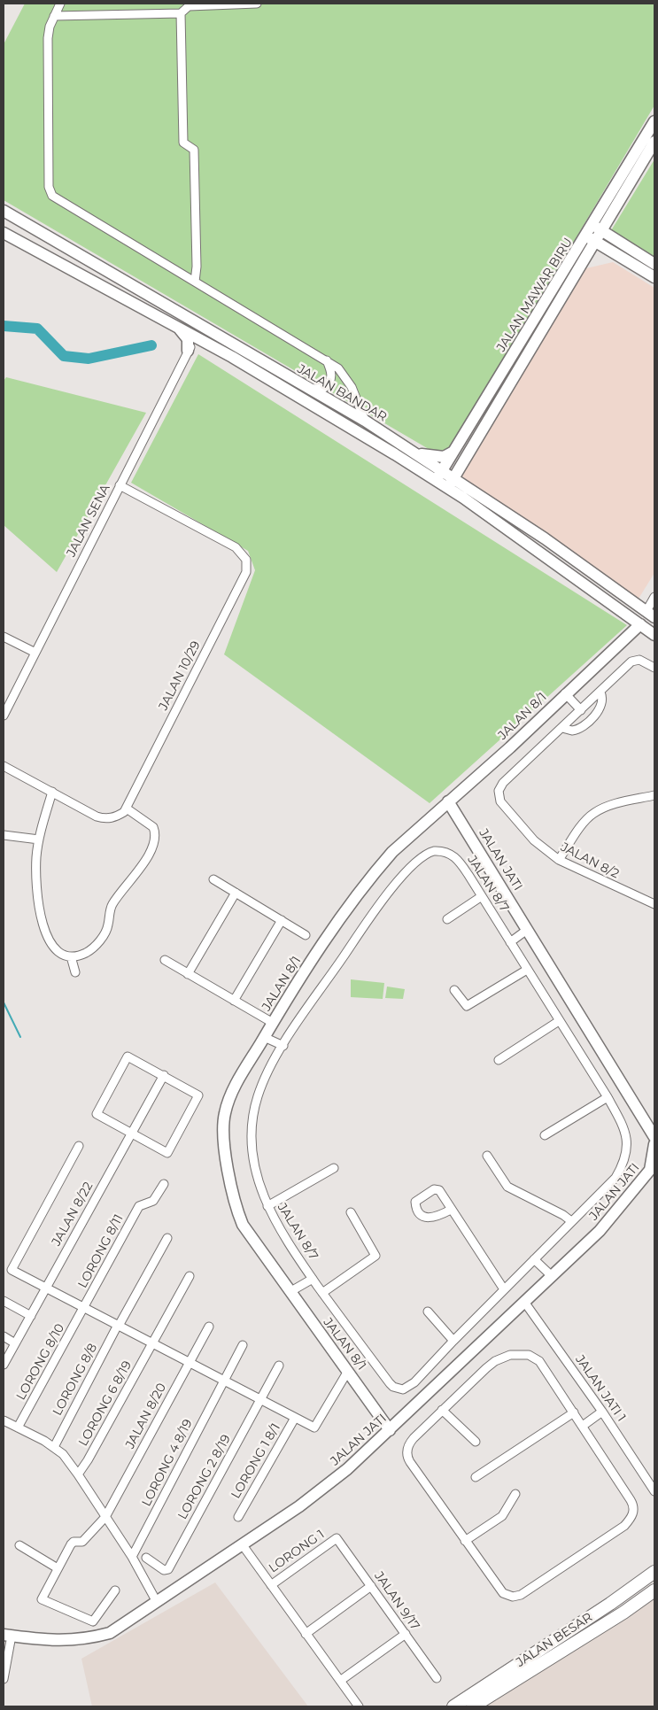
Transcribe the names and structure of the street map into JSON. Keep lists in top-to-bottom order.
{
  "streets": {
    "main road": ["JALAN BESAR"],
    "street": [
      "JALAN MAWAR BIRU",
      "JALAN BANDAR",
      "JALAN SENA",
      "JALAN 10/29",
      "JALAN 8/1",
      "JALAN JATI",
      "JALAN 8/2",
      "JALAN 8/7",
      "JALAN 8/22",
      "LORONG 8/11",
      "LORONG 8/10",
      "LORONG 8/8",
      "JALAN JATI 1",
      "LORONG 6 8/19",
      "JALAN 8/20",
      "LORONG 1 8/1",
      "LORONG 4 8/19",
      "LORONG 2 8/19",
      "LORONG 1",
      "JALAN 9/17"
    ]
  },
  "crossings": [
    ["JALAN MAWAR BIRU", "JALAN BANDAR"],
    ["JALAN BANDAR", "JALAN SENA"],
    ["JALAN BANDAR", "JALAN 8/1"],
    ["JALAN SENA", "JALAN 10/29"],
    ["JALAN 8/1", "JALAN JATI"],
    ["JALAN JATI", "JALAN JATI 1"],
    ["LORONG 8/11", "LORONG 8/10"],
    ["LORONG 1", "JALAN 9/17"]
  ]
}
